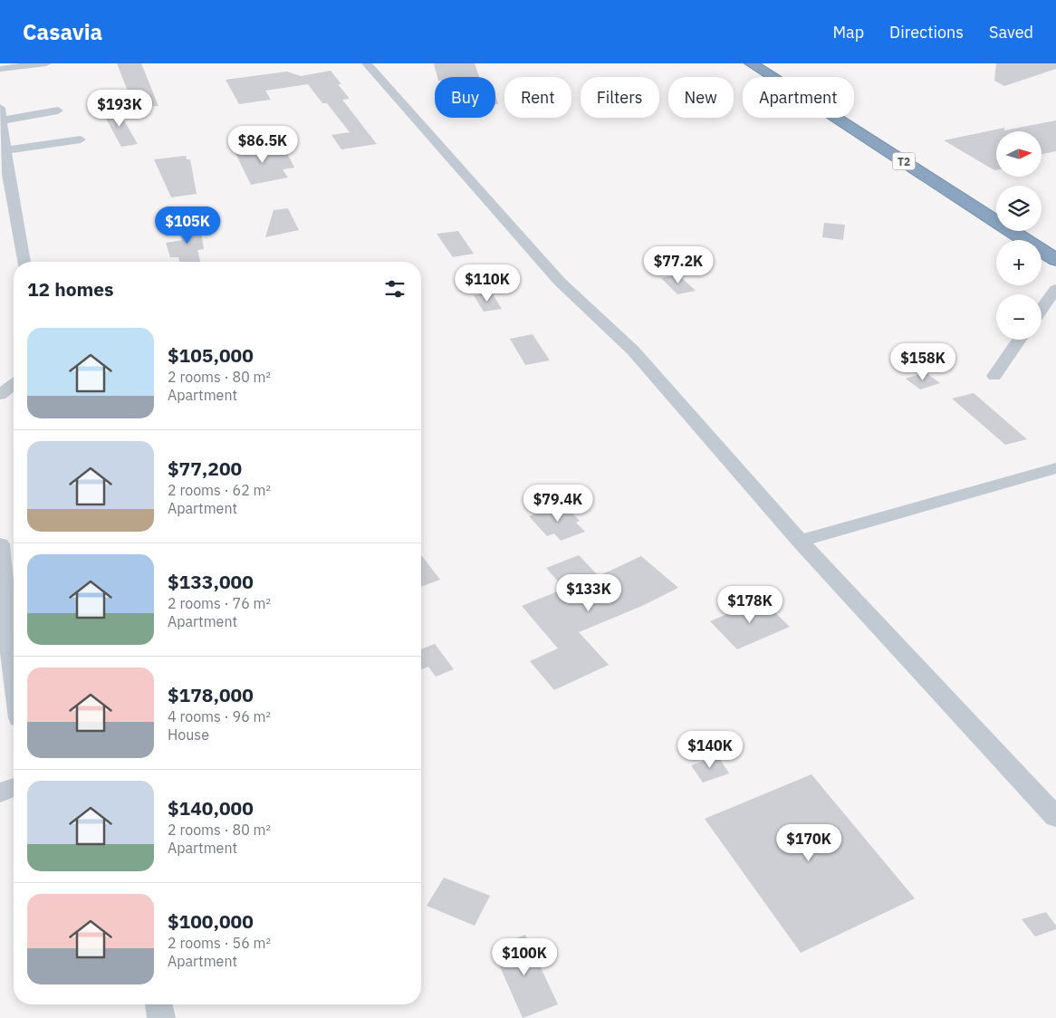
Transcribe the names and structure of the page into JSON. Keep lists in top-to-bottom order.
{
  "streets": {
    "highway": ["T2"]
  },
  "north": "right",
  "page": {
    "header": "Casavia",
    "nav": ["Map", "Directions", "Saved"],
    "chip": [
      "Buy",
      "Rent",
      "Filters",
      "New",
      "Apartment"
    ],
    "price": [
      "$193K",
      "$86.5K",
      "$105K",
      "$77.2K",
      "$110K",
      "$158K",
      "$79.4K",
      "$133K",
      "$178K",
      "$140K",
      "$170K",
      "$100K"
    ],
    "map_buttons": ["+", "−"],
    "heading": "12 homes",
    "list": [
      {
        "name": "$105,000",
        "note": "2 rooms · 80 m² · Apartment"
      },
      {
        "name": "$77,200",
        "note": "2 rooms · 62 m² · Apartment"
      },
      {
        "name": "$133,000",
        "note": "2 rooms · 76 m² · Apartment"
      },
      {
        "name": "$178,000",
        "note": "4 rooms · 96 m² · House"
      },
      {
        "name": "$140,000",
        "note": "2 rooms · 80 m² · Apartment"
      },
      {
        "name": "$100,000",
        "note": "2 rooms · 56 m² · Apartment"
      }
    ]
  }
}
